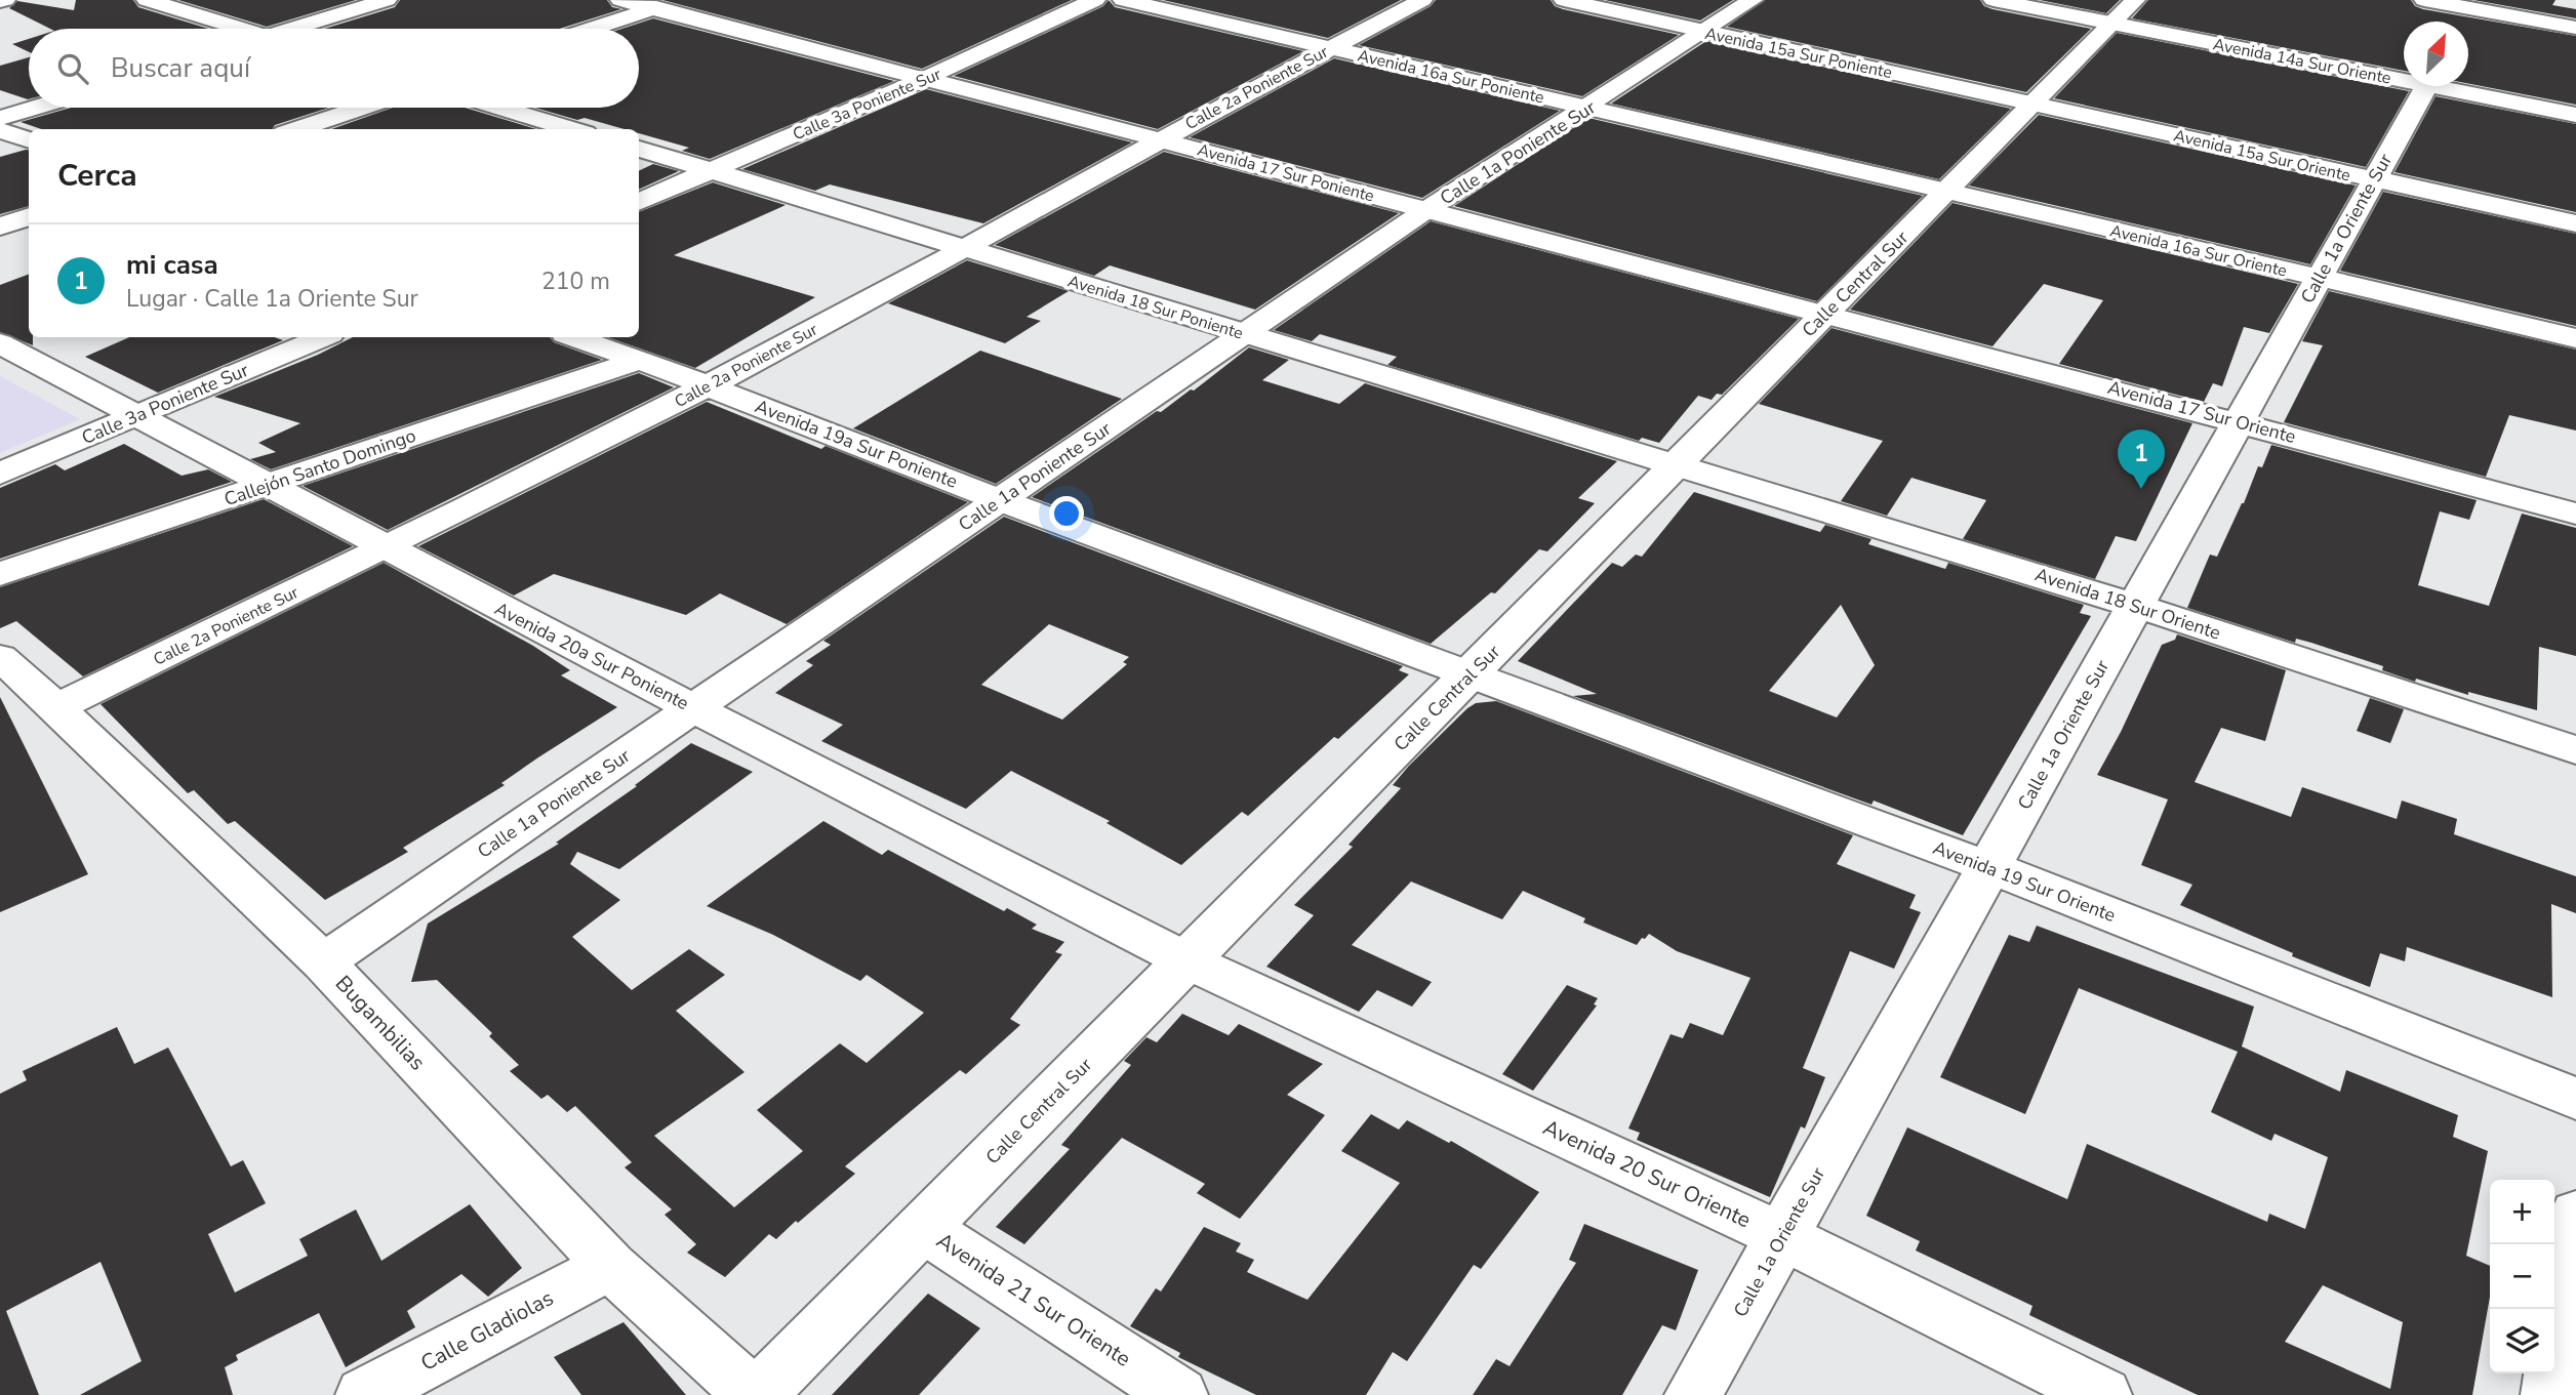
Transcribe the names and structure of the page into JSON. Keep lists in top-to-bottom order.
{
  "streets": {
    "street": [
      "Avenida 15a Sur Poniente",
      "Avenida 14a Sur Oriente",
      "Avenida 16a Sur Poniente",
      "Calle 2a Poniente Sur",
      "Calle 3a Poniente Sur",
      "Calle 1a Poniente Sur",
      "Avenida 15a Sur Oriente",
      "Avenida 17 Sur Poniente",
      "Calle 1a Oriente Sur",
      "Avenida 16a Sur Oriente",
      "Calle Central Sur",
      "Avenida 18 Sur Poniente",
      "Avenida 17 Sur Oriente",
      "Avenida 19a Sur Poniente",
      "Callejón Santo Domingo",
      "Avenida 18 Sur Oriente",
      "Avenida 20a Sur Poniente",
      "Avenida 19 Sur Oriente",
      "Bugambilias",
      "Avenida 20 Sur Oriente",
      "Avenida 21 Sur Oriente",
      "Calle Gladiolas"
    ]
  },
  "crossings": [
    ["Avenida 15a Sur Poniente", "Calle 1a Poniente Sur"],
    ["Avenida 15a Sur Poniente", "Avenida 15a Sur Oriente"],
    ["Avenida 15a Sur Poniente", "Calle Central Sur"],
    ["Avenida 14a Sur Oriente", "Calle Central Sur"],
    ["Avenida 16a Sur Poniente", "Calle 2a Poniente Sur"],
    ["Avenida 16a Sur Poniente", "Calle 1a Poniente Sur"],
    ["Avenida 16a Sur Poniente", "Avenida 16a Sur Oriente"],
    ["Avenida 16a Sur Poniente", "Calle Central Sur"],
    ["Calle 2a Poniente Sur", "Avenida 17 Sur Poniente"],
    ["Calle 2a Poniente Sur", "Avenida 18 Sur Poniente"],
    ["Calle 2a Poniente Sur", "Avenida 19a Sur Poniente"],
    ["Calle 2a Poniente Sur", "Avenida 20a Sur Poniente"],
    ["Calle 2a Poniente Sur", "Bugambilias"],
    ["Calle 3a Poniente Sur", "Avenida 17 Sur Poniente"],
    ["Calle 3a Poniente Sur", "Avenida 18 Sur Poniente"],
    ["Calle 3a Poniente Sur", "Avenida 20a Sur Poniente"],
    ["Calle 1a Poniente Sur", "Avenida 17 Sur Poniente"],
    ["Calle 1a Poniente Sur", "Avenida 18 Sur Poniente"],
    ["Calle 1a Poniente Sur", "Avenida 19a Sur Poniente"],
    ["Calle 1a Poniente Sur", "Avenida 20a Sur Poniente"],
    ["Calle 1a Poniente Sur", "Bugambilias"],
    ["Avenida 15a Sur Oriente", "Calle 1a Oriente Sur"],
    ["Avenida 15a Sur Oriente", "Calle Central Sur"],
    ["Avenida 17 Sur Poniente", "Calle Central Sur"],
    ["Avenida 17 Sur Poniente", "Avenida 17 Sur Oriente"],
    ["Calle 1a Oriente Sur", "Avenida 16a Sur Oriente"],
    ["Calle 1a Oriente Sur", "Avenida 17 Sur Oriente"],
    ["Calle 1a Oriente Sur", "Avenida 18 Sur Oriente"],
    ["Calle 1a Oriente Sur", "Avenida 19 Sur Oriente"],
    ["Calle 1a Oriente Sur", "Avenida 20 Sur Oriente"],
    ["Avenida 16a Sur Oriente", "Calle Central Sur"],
    ["Calle Central Sur", "Avenida 18 Sur Poniente"],
    ["Calle Central Sur", "Avenida 17 Sur Oriente"],
    ["Calle Central Sur", "Avenida 19a Sur Poniente"],
    ["Calle Central Sur", "Avenida 18 Sur Oriente"],
    ["Calle Central Sur", "Avenida 20a Sur Poniente"],
    ["Calle Central Sur", "Avenida 19 Sur Oriente"],
    ["Calle Central Sur", "Bugambilias"],
    ["Calle Central Sur", "Avenida 20 Sur Oriente"],
    ["Calle Central Sur", "Avenida 21 Sur Oriente"],
    ["Avenida 18 Sur Poniente", "Avenida 18 Sur Oriente"],
    ["Avenida 19a Sur Poniente", "Callejón Santo Domingo"],
    ["Avenida 19a Sur Poniente", "Avenida 19 Sur Oriente"],
    ["Callejón Santo Domingo", "Avenida 20a Sur Poniente"],
    ["Avenida 20a Sur Poniente", "Avenida 20 Sur Oriente"],
    ["Bugambilias", "Calle Gladiolas"]
  ],
  "north": "top right",
  "page": {
    "search": "Buscar aquí",
    "heading": "Cerca",
    "list": [
      {
        "mark": "1",
        "name": "mi casa",
        "note": "Lugar · Calle 1a Oriente Sur",
        "value": "210 m"
      }
    ],
    "pins": "1",
    "map_buttons": ["+", "−"]
  }
}
